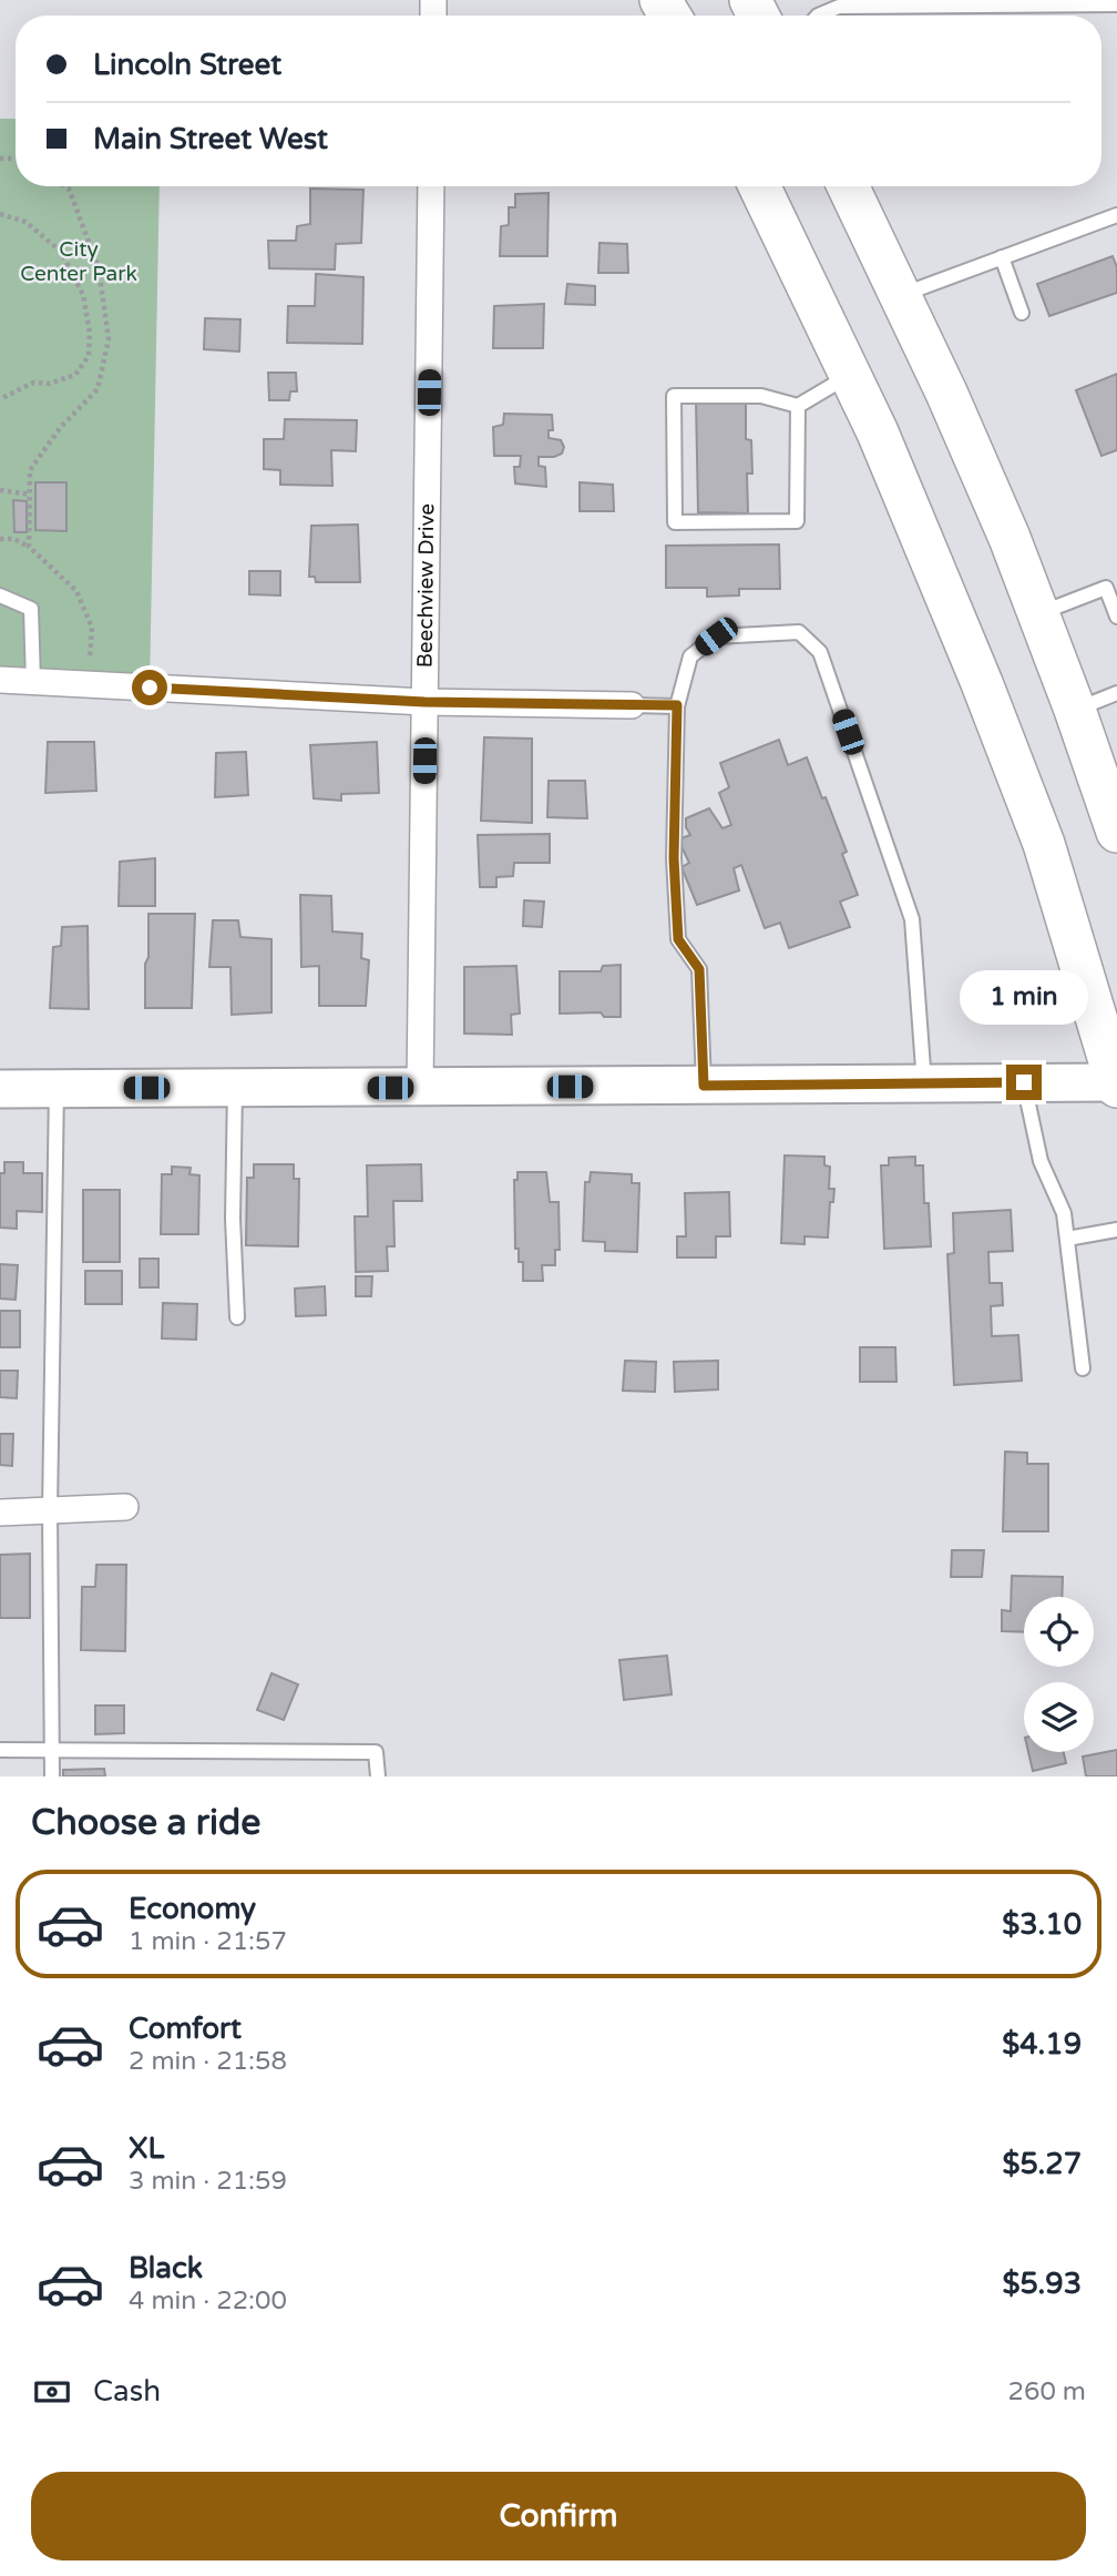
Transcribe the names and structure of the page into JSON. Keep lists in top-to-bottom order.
{
  "streets": {
    "street": ["Beechview Drive"]
  },
  "parks": ["City Center Park"],
  "page": {
    "banner": ["Lincoln Street", "Main Street West"],
    "bubble": "1 min",
    "heading": "Choose a ride",
    "list": [
      {
        "name": "Economy",
        "note": "1 min · 21:57",
        "value": "$3.10"
      },
      {
        "name": "Comfort",
        "note": "2 min · 21:58",
        "value": "$4.19"
      },
      {
        "name": "XL",
        "note": "3 min · 21:59",
        "value": "$5.27"
      },
      {
        "name": "Black",
        "note": "4 min · 22:00",
        "value": "$5.93"
      }
    ],
    "pay": ["Cash", "260 m"],
    "buttons": "Confirm"
  }
}
